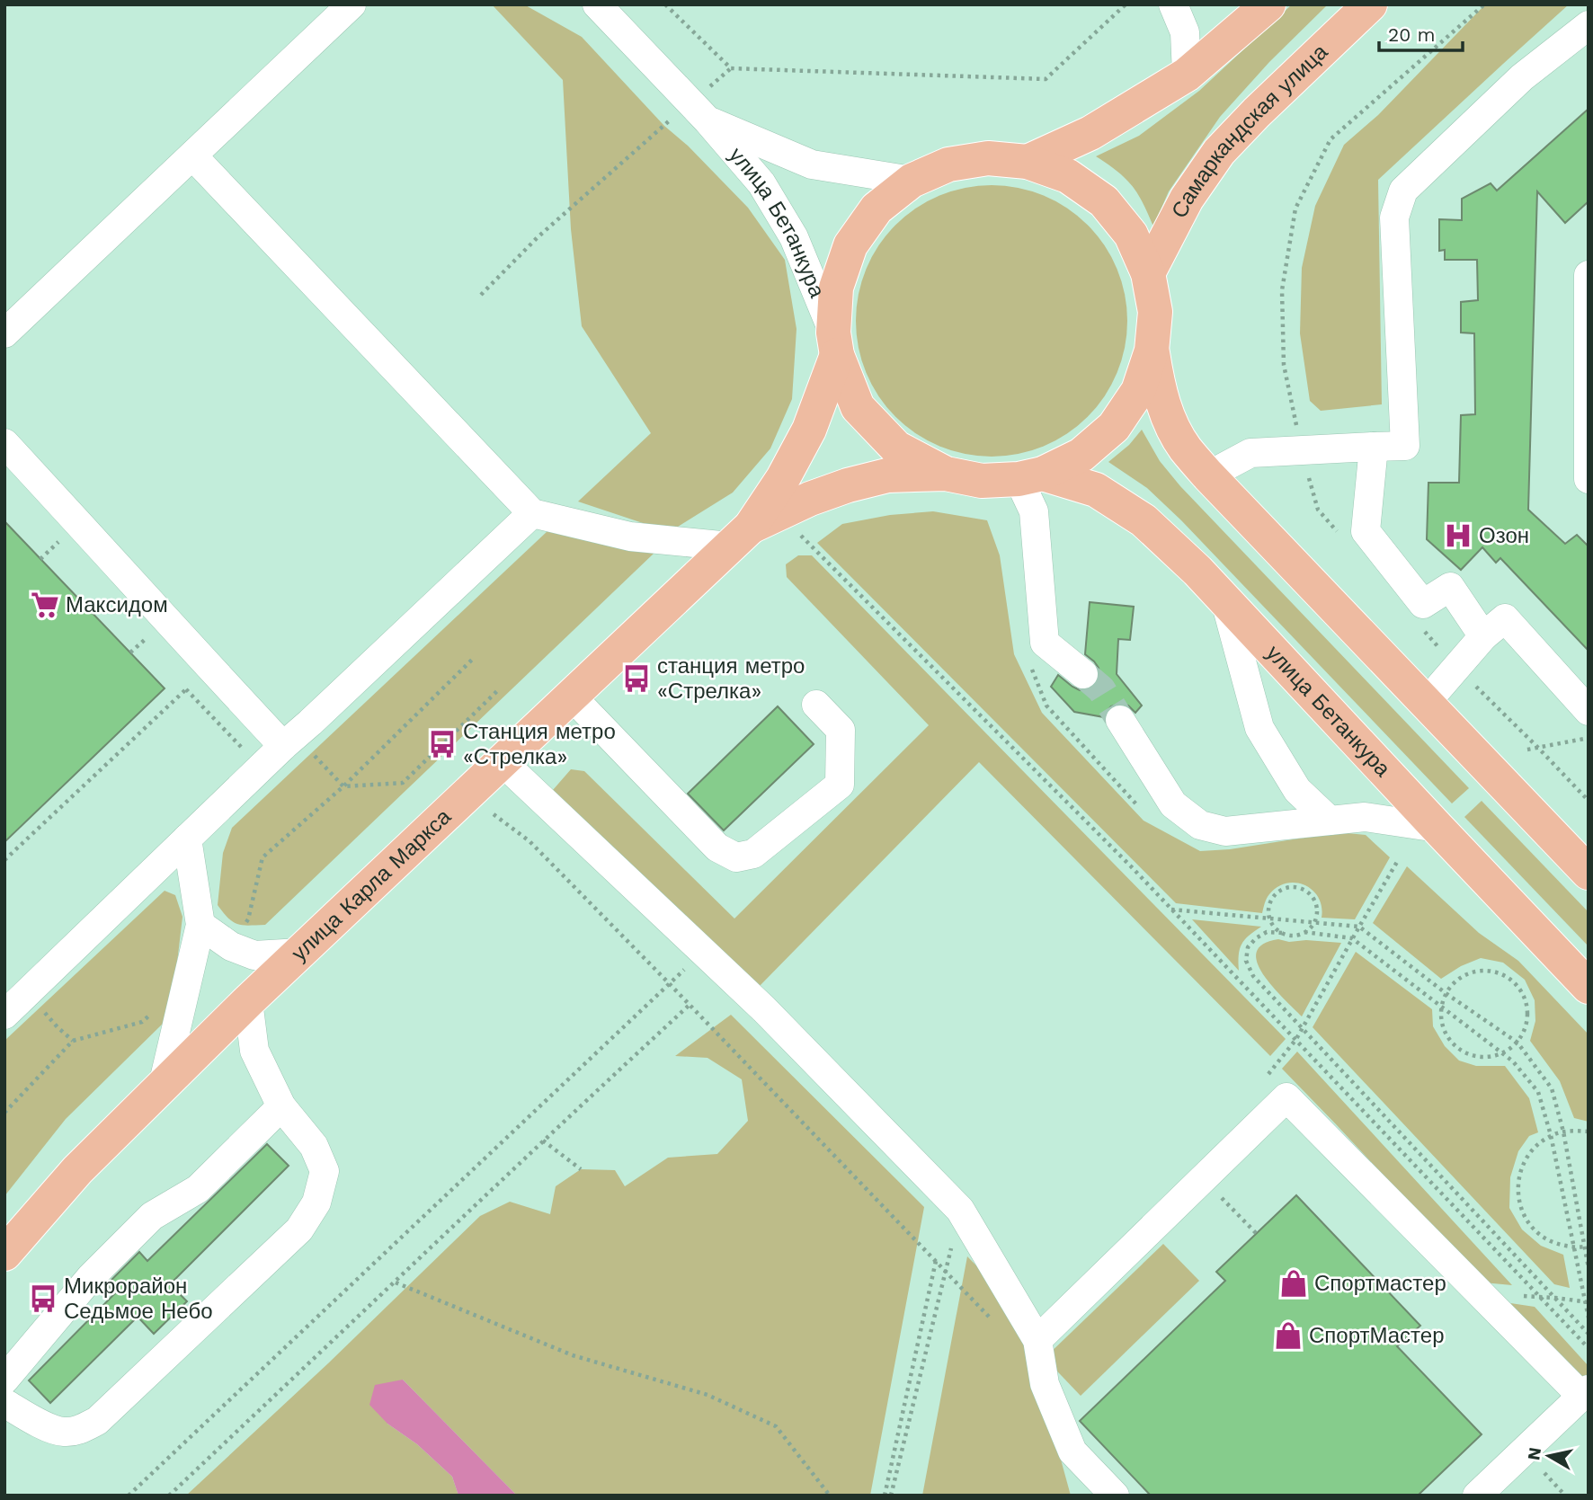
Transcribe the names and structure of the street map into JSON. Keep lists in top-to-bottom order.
{
  "streets": {
    "main road": ["Самаркандская улица", "улица Бетанкура", "улица Карла Маркса"]
  },
  "places": {
    "hospital": ["Озон"],
    "supermarket": ["Максидом"],
    "bus stop": ["станция метро «Стрелка»", "Станция метро «Стрелка»", "Микрорайон Седьмое Небо"],
    "shop": ["Спортмастер", "СпортМастер"]
  },
  "scale_bar": "20 m",
  "north": "left"
}
